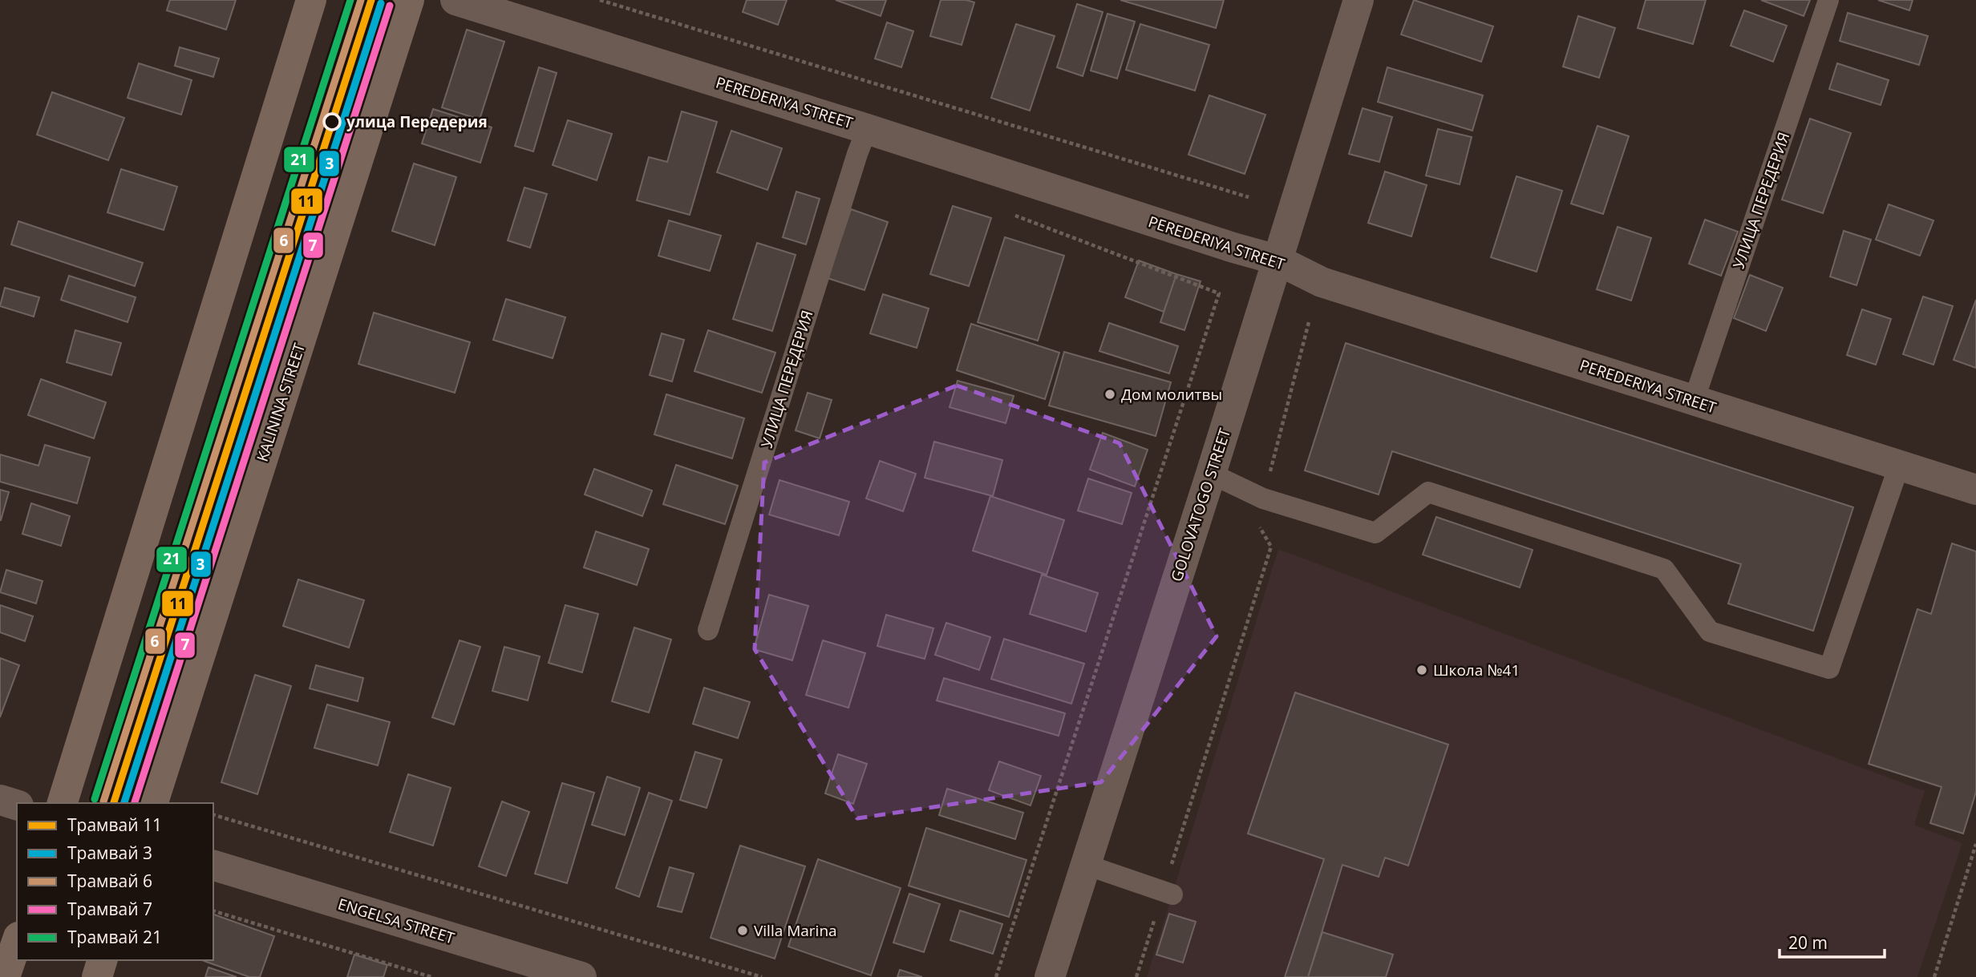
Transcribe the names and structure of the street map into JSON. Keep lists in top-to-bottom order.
{
  "streets": {
    "main road": ["KALININA STREET"],
    "street": ["PEREDERIYA STREET", "GOLOVATOGO STREET", "ENGELSA STREET"],
    "lane": ["УЛИЦА ПЕРЕДЕРИЯ"]
  },
  "crossings": [
    ["PEREDERIYA STREET", "УЛИЦА ПЕРЕДЕРИЯ"],
    ["PEREDERIYA STREET", "GOLOVATOGO STREET"]
  ],
  "places": [
    "улица Передерия",
    "Дом молитвы",
    "Школа №41",
    "Villa Marina"
  ],
  "lines": [
    "tram line 11",
    "tram line 6",
    "tram line 21",
    "tram line 3",
    "tram line 7"
  ],
  "legend": [
    "Трамвай 11",
    "Трамвай 3",
    "Трамвай 6",
    "Трамвай 7",
    "Трамвай 21"
  ],
  "scale_bar": "20 m"
}
